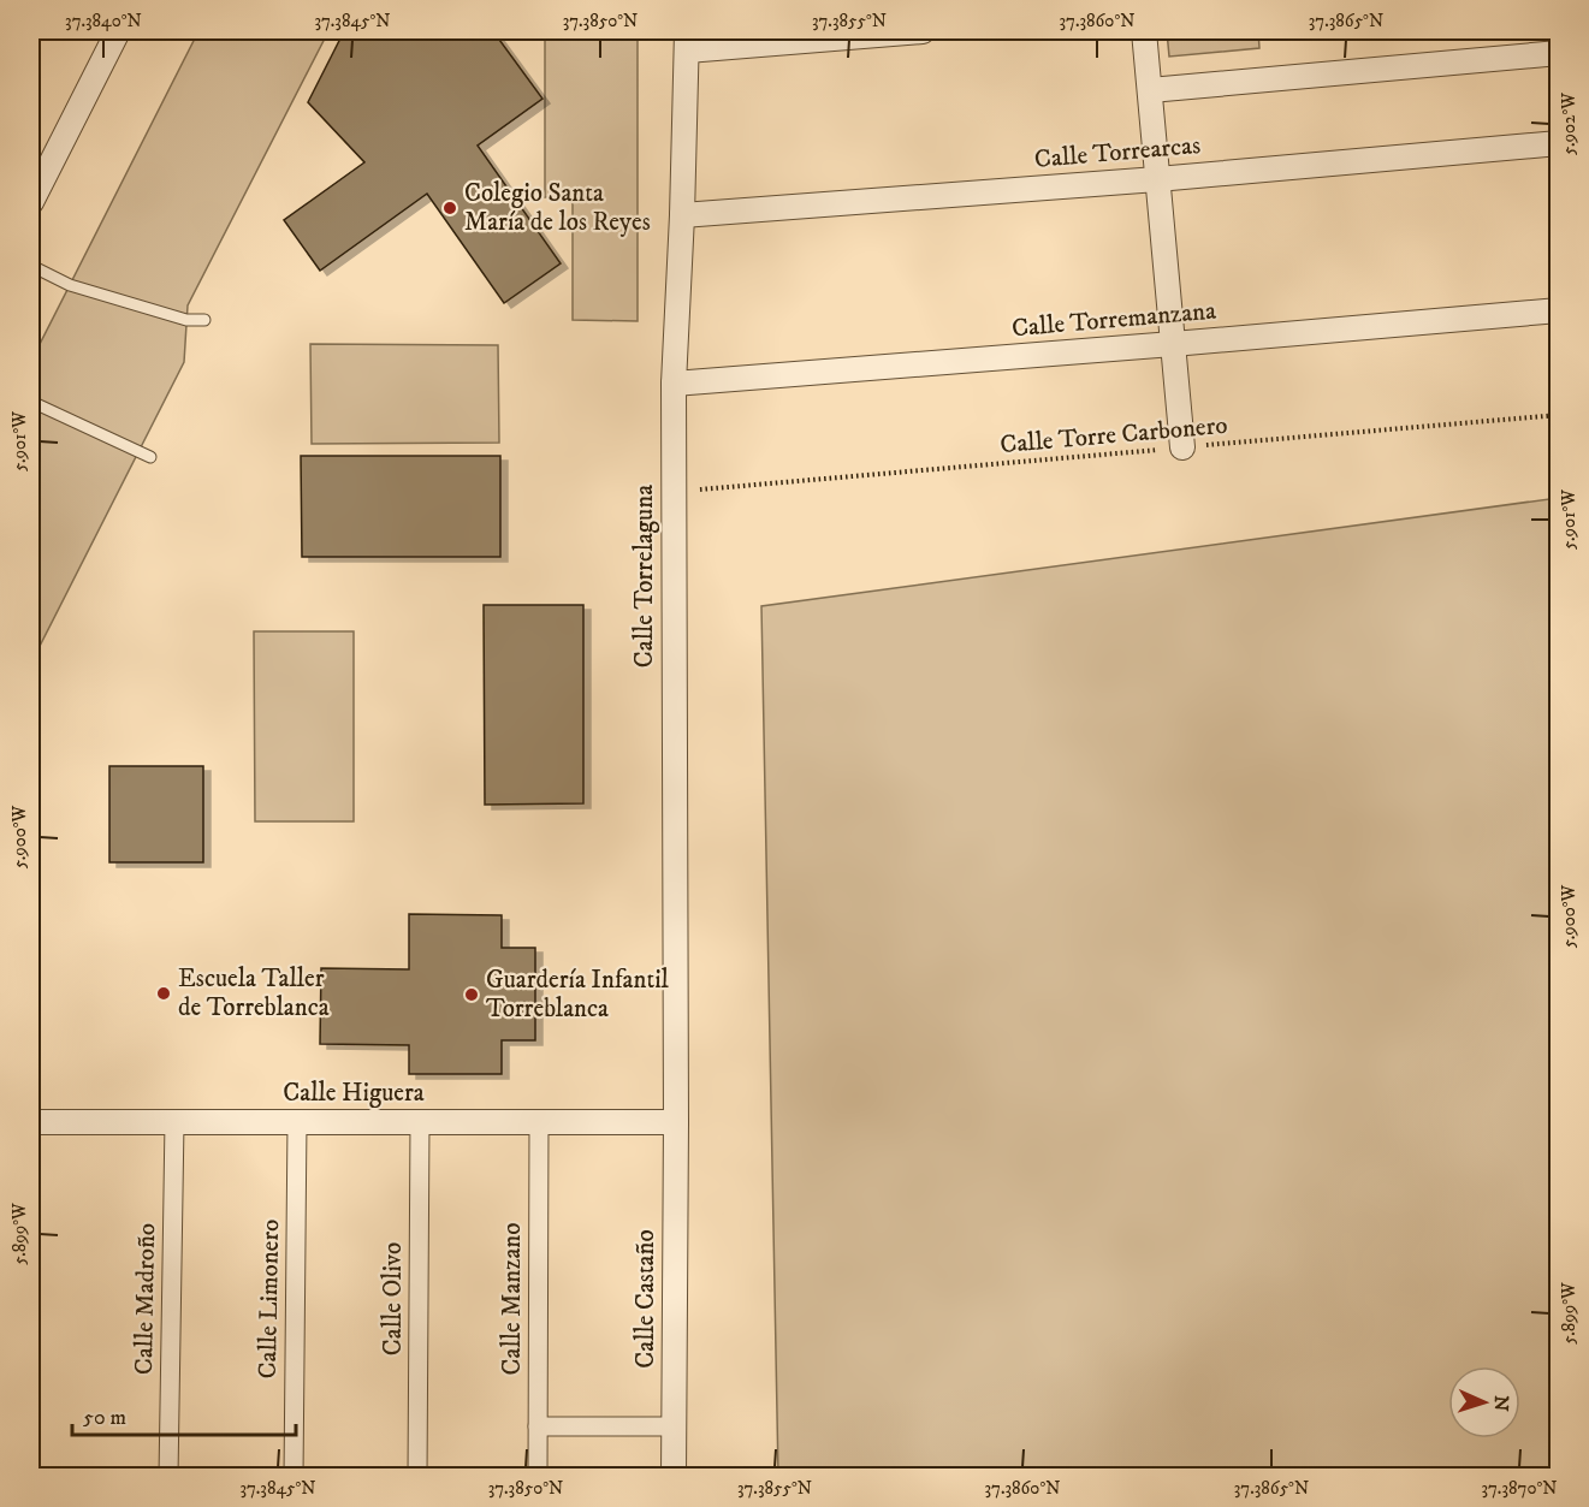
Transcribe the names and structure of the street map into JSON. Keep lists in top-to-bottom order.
{
  "streets": {
    "street": [
      "Calle Torrearcas",
      "Calle Torremanzana",
      "Calle Torrelaguna",
      "Calle Higuera",
      "Calle Madroño",
      "Calle Limonero",
      "Calle Olivo",
      "Calle Manzano",
      "Calle Castaño"
    ],
    "path": ["Calle Torre Carbonero"]
  },
  "crossings": [
    ["Calle Torrearcas", "Calle Torrelaguna"],
    ["Calle Torremanzana", "Calle Torrelaguna"],
    ["Calle Torre Carbonero", "Calle Torrelaguna"],
    ["Calle Torrelaguna", "Calle Higuera"],
    ["Calle Torrelaguna", "Calle Castaño"],
    ["Calle Higuera", "Calle Madroño"],
    ["Calle Higuera", "Calle Limonero"],
    ["Calle Higuera", "Calle Olivo"],
    ["Calle Higuera", "Calle Manzano"],
    ["Calle Higuera", "Calle Castaño"]
  ],
  "places": ["Colegio Santa María de los Reyes", "Escuela Taller de Torreblanca", "Guardería Infantil Torreblanca"],
  "scale_bar": "50 m",
  "north": "right",
  "coordinates": [
    "37.3840°N",
    "37.3845°N",
    "37.3850°N",
    "37.3855°N",
    "37.3860°N",
    "37.3865°N",
    "5.902°W",
    "5.901°W",
    "5.900°W",
    "5.899°W",
    "37.3870°N"
  ]
}
